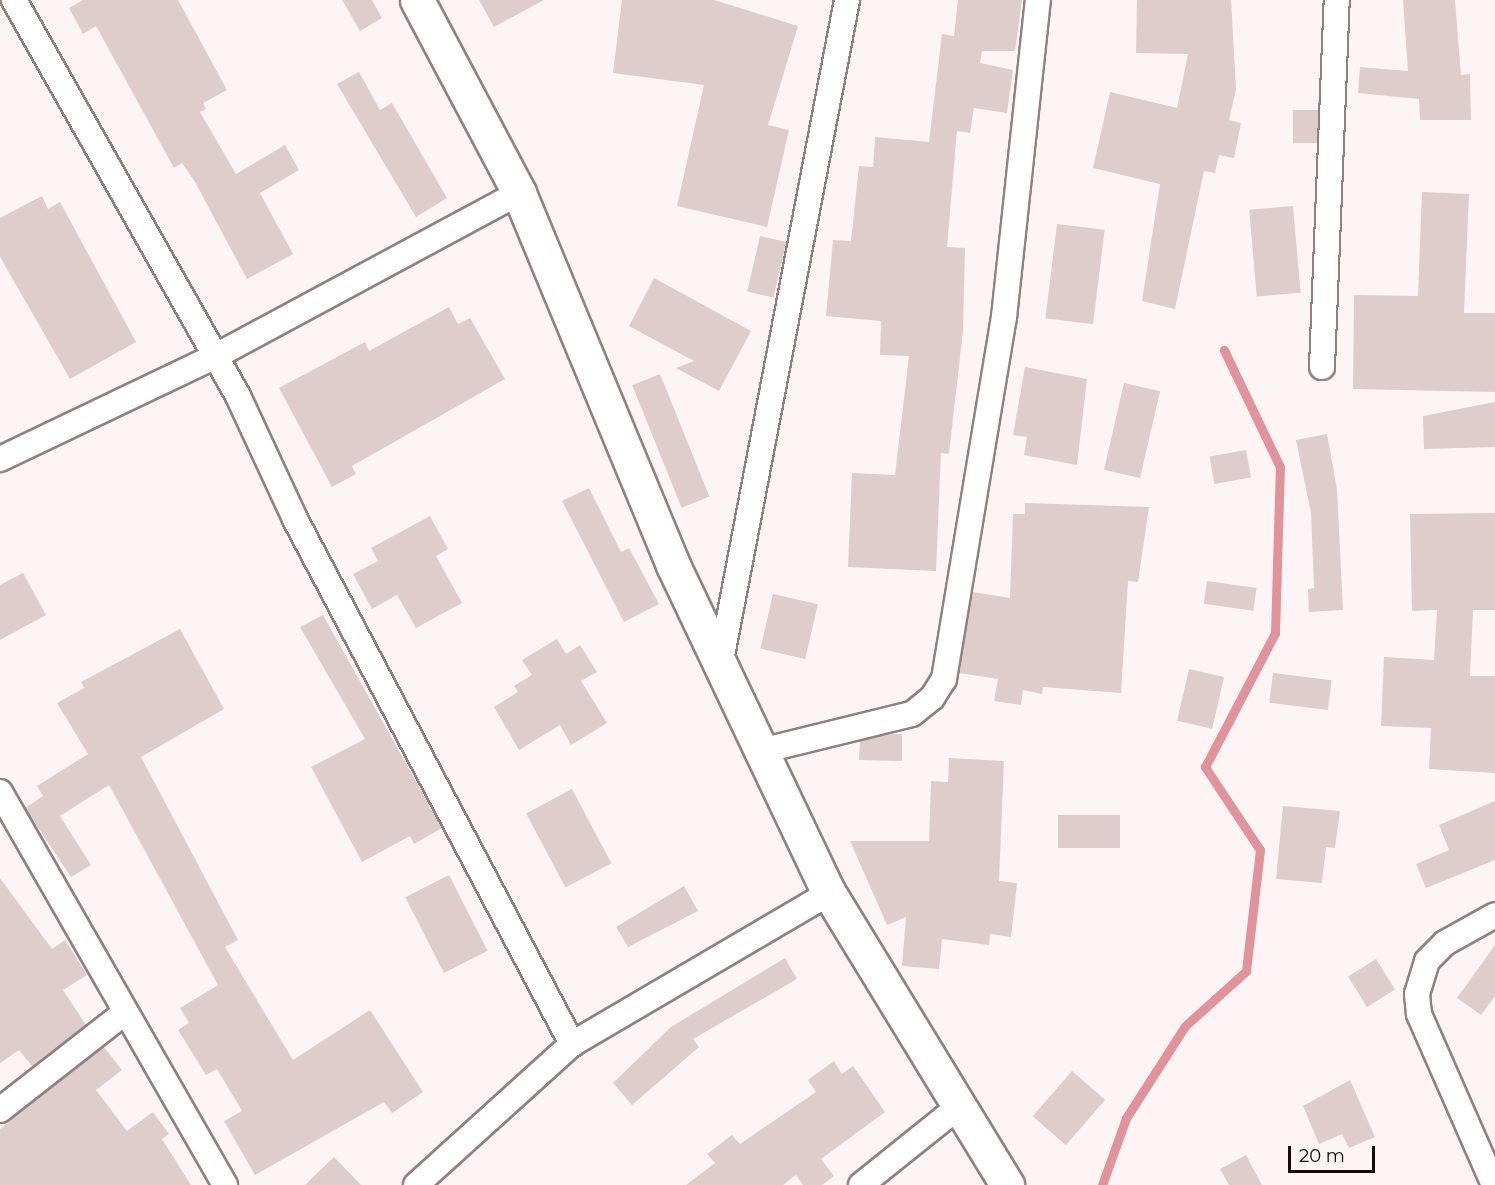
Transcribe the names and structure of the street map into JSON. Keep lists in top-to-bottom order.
{
  "scale_bar": "20 m"
}
